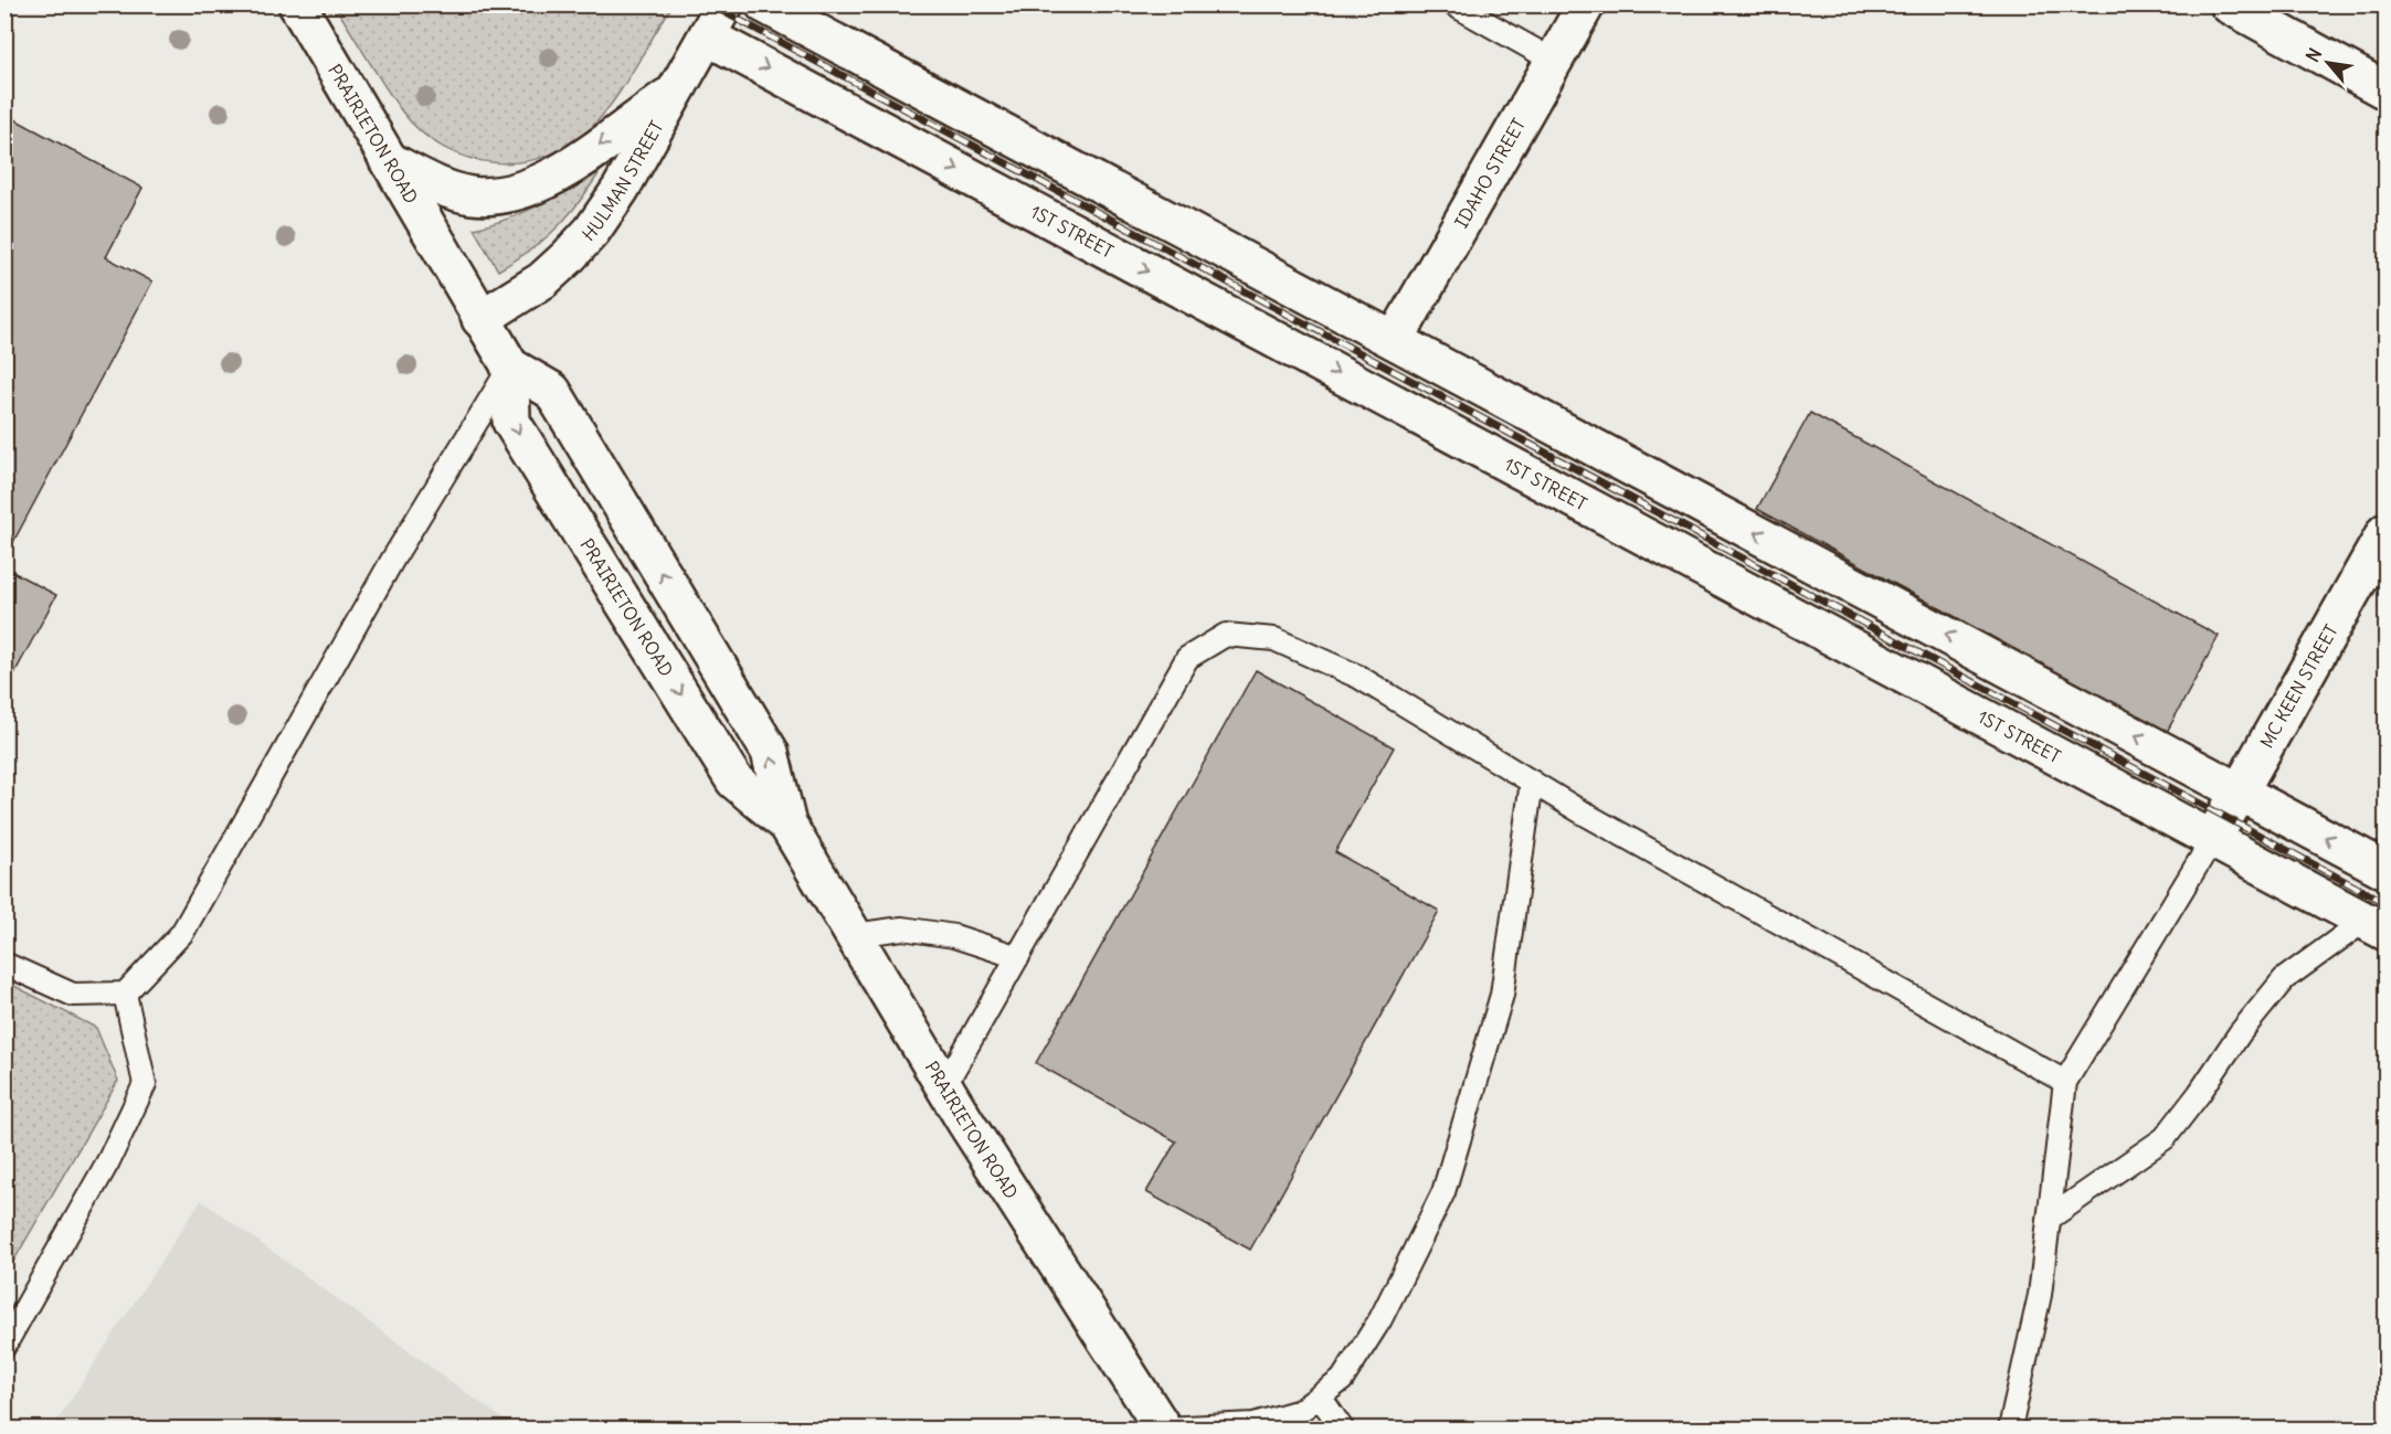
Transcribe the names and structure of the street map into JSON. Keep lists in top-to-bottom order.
{
  "streets": {
    "street": [
      "PRAIRIETON ROAD",
      "IDAHO STREET",
      "HULMAN STREET",
      "1ST STREET",
      "MC KEEN STREET"
    ]
  },
  "crossings": [
    ["PRAIRIETON ROAD", "HULMAN STREET"],
    ["HULMAN STREET", "1ST STREET"],
    ["1ST STREET", "MC KEEN STREET"]
  ],
  "north": "top left"
}
